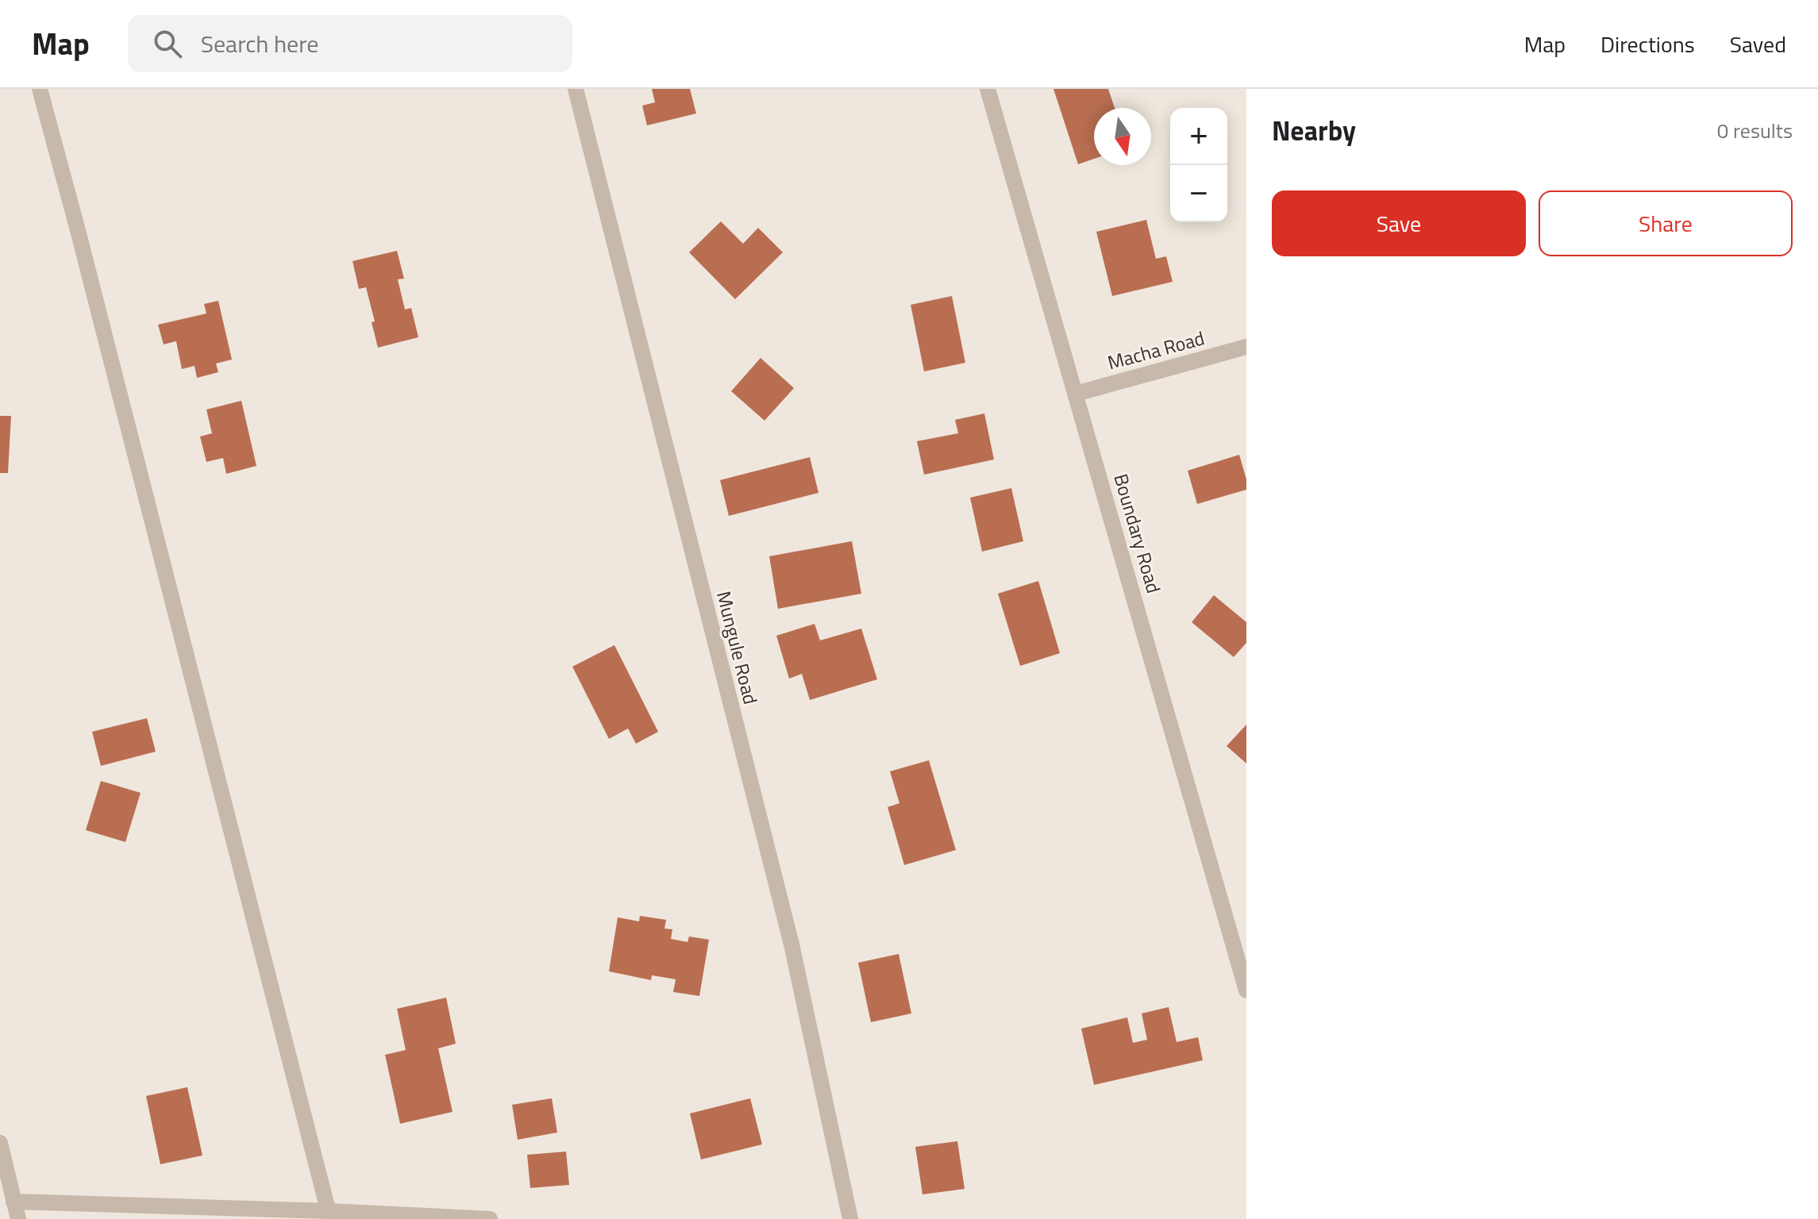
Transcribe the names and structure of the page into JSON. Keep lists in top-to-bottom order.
{
  "streets": {
    "street": ["Macha Road", "Boundary Road", "Mungule Road"]
  },
  "crossings": [
    ["Macha Road", "Boundary Road"]
  ],
  "north": "bottom",
  "page": {
    "header": "Map",
    "search": "Search here",
    "nav": ["Map", "Directions", "Saved"],
    "heading": ["Nearby", "0 results"],
    "map_buttons": ["+", "−"],
    "buttons": ["Save", "Share"]
  }
}
